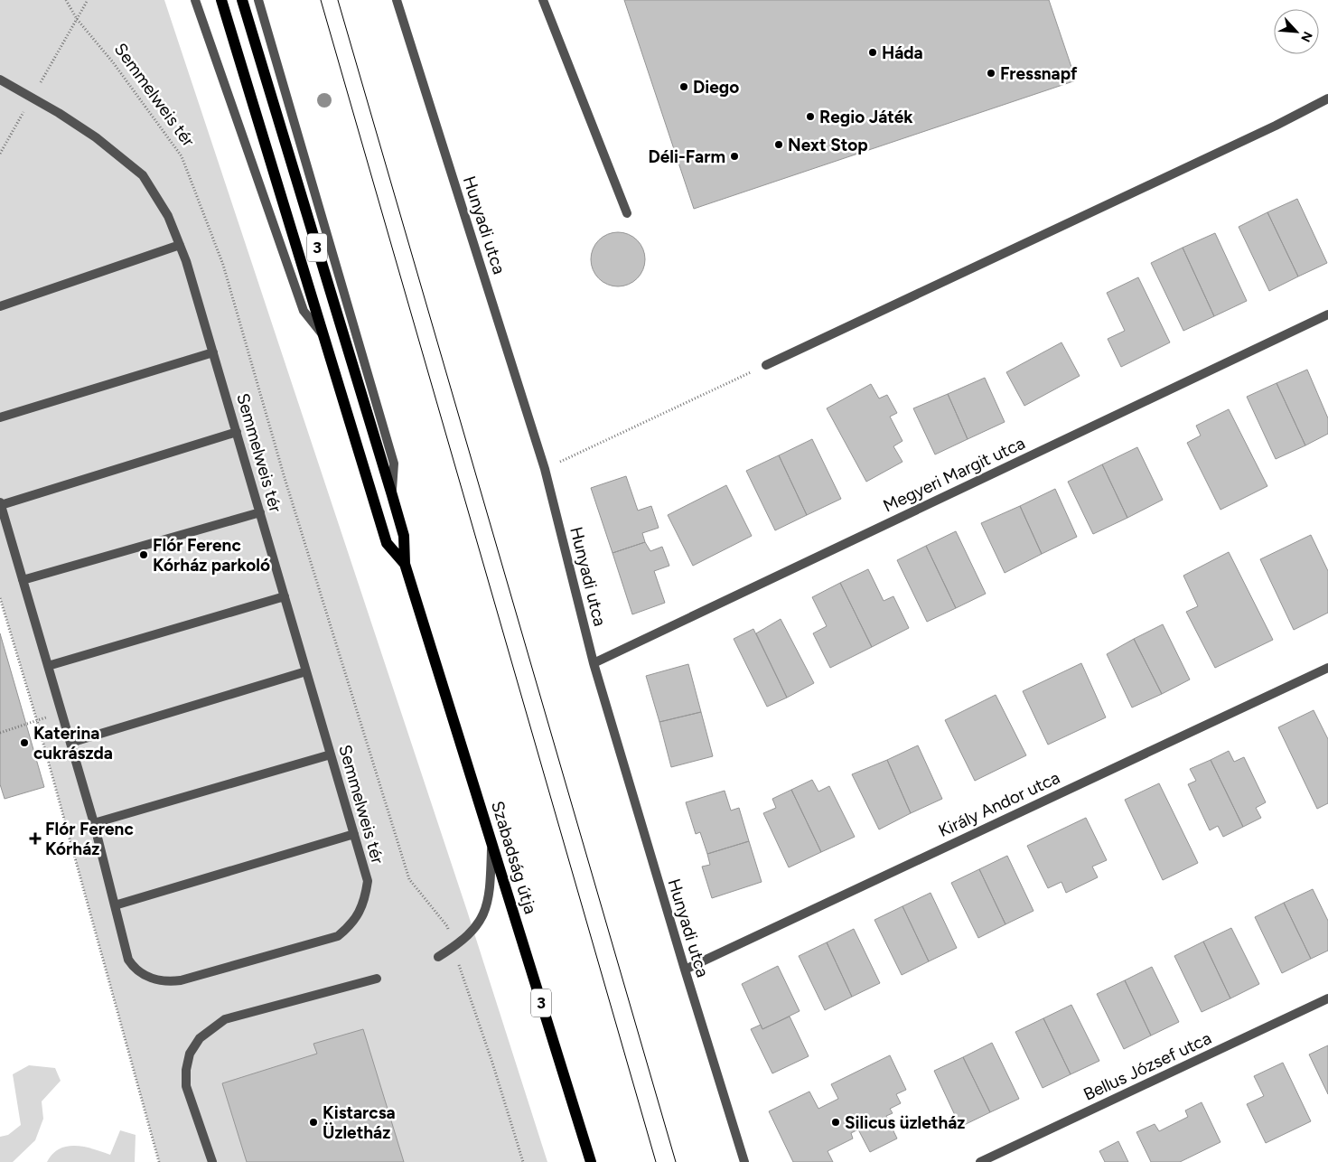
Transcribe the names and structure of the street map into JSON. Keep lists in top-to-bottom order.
{
  "streets": {
    "main road": ["3", "Szabadság útja"],
    "street": [
      "Semmelweis tér",
      "Hunyadi utca",
      "Megyeri Margit utca",
      "Király Andor utca",
      "Bellus József utca"
    ]
  },
  "crossings": [
    ["Hunyadi utca", "Megyeri Margit utca"],
    ["Hunyadi utca", "Király Andor utca"],
    ["3", "Szabadság útja"]
  ],
  "places": {
    "other": [
      "Háda",
      "Fressnapf",
      "Diego",
      "Regio Játék",
      "Next Stop",
      "Déli-Farm",
      "Flór Ferenc Kórház parkoló",
      "Katerina cukrászda",
      "Kistarcsa Üzletház",
      "Silicus üzletház"
    ],
    "health": ["Flór Ferenc Kórház"]
  },
  "north": "bottom right"
}
